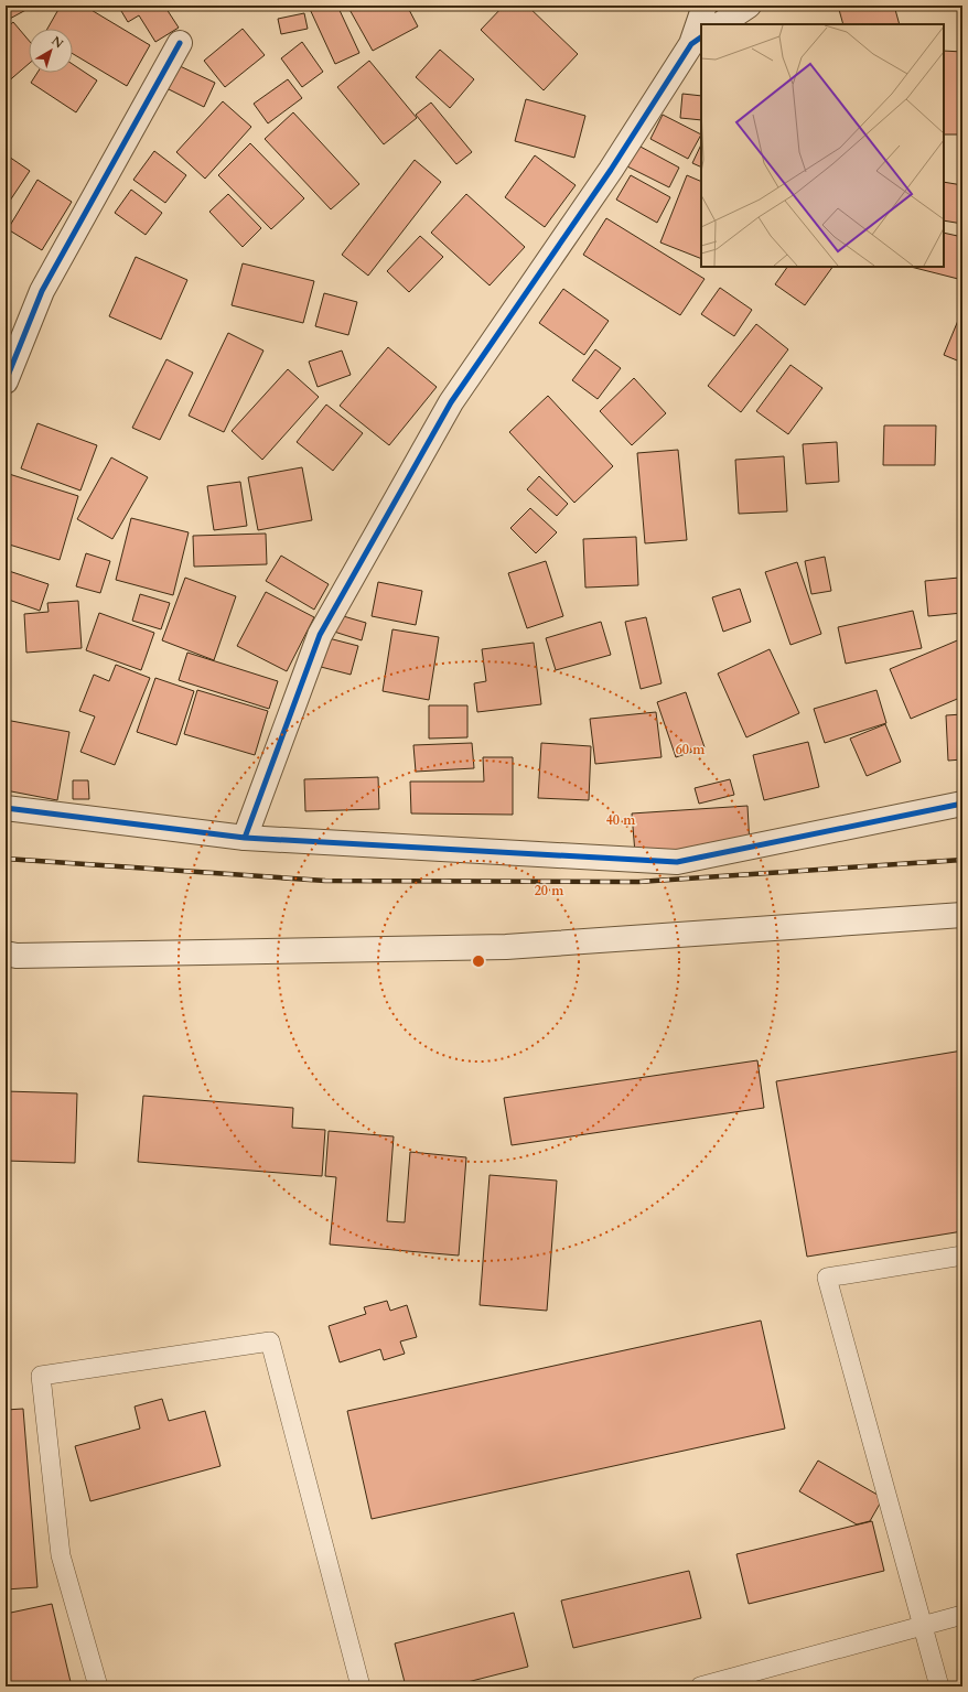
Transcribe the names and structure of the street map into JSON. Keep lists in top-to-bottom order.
{
  "north": "top right",
  "rings": ["60 m", "40 m", "20 m"]
}
